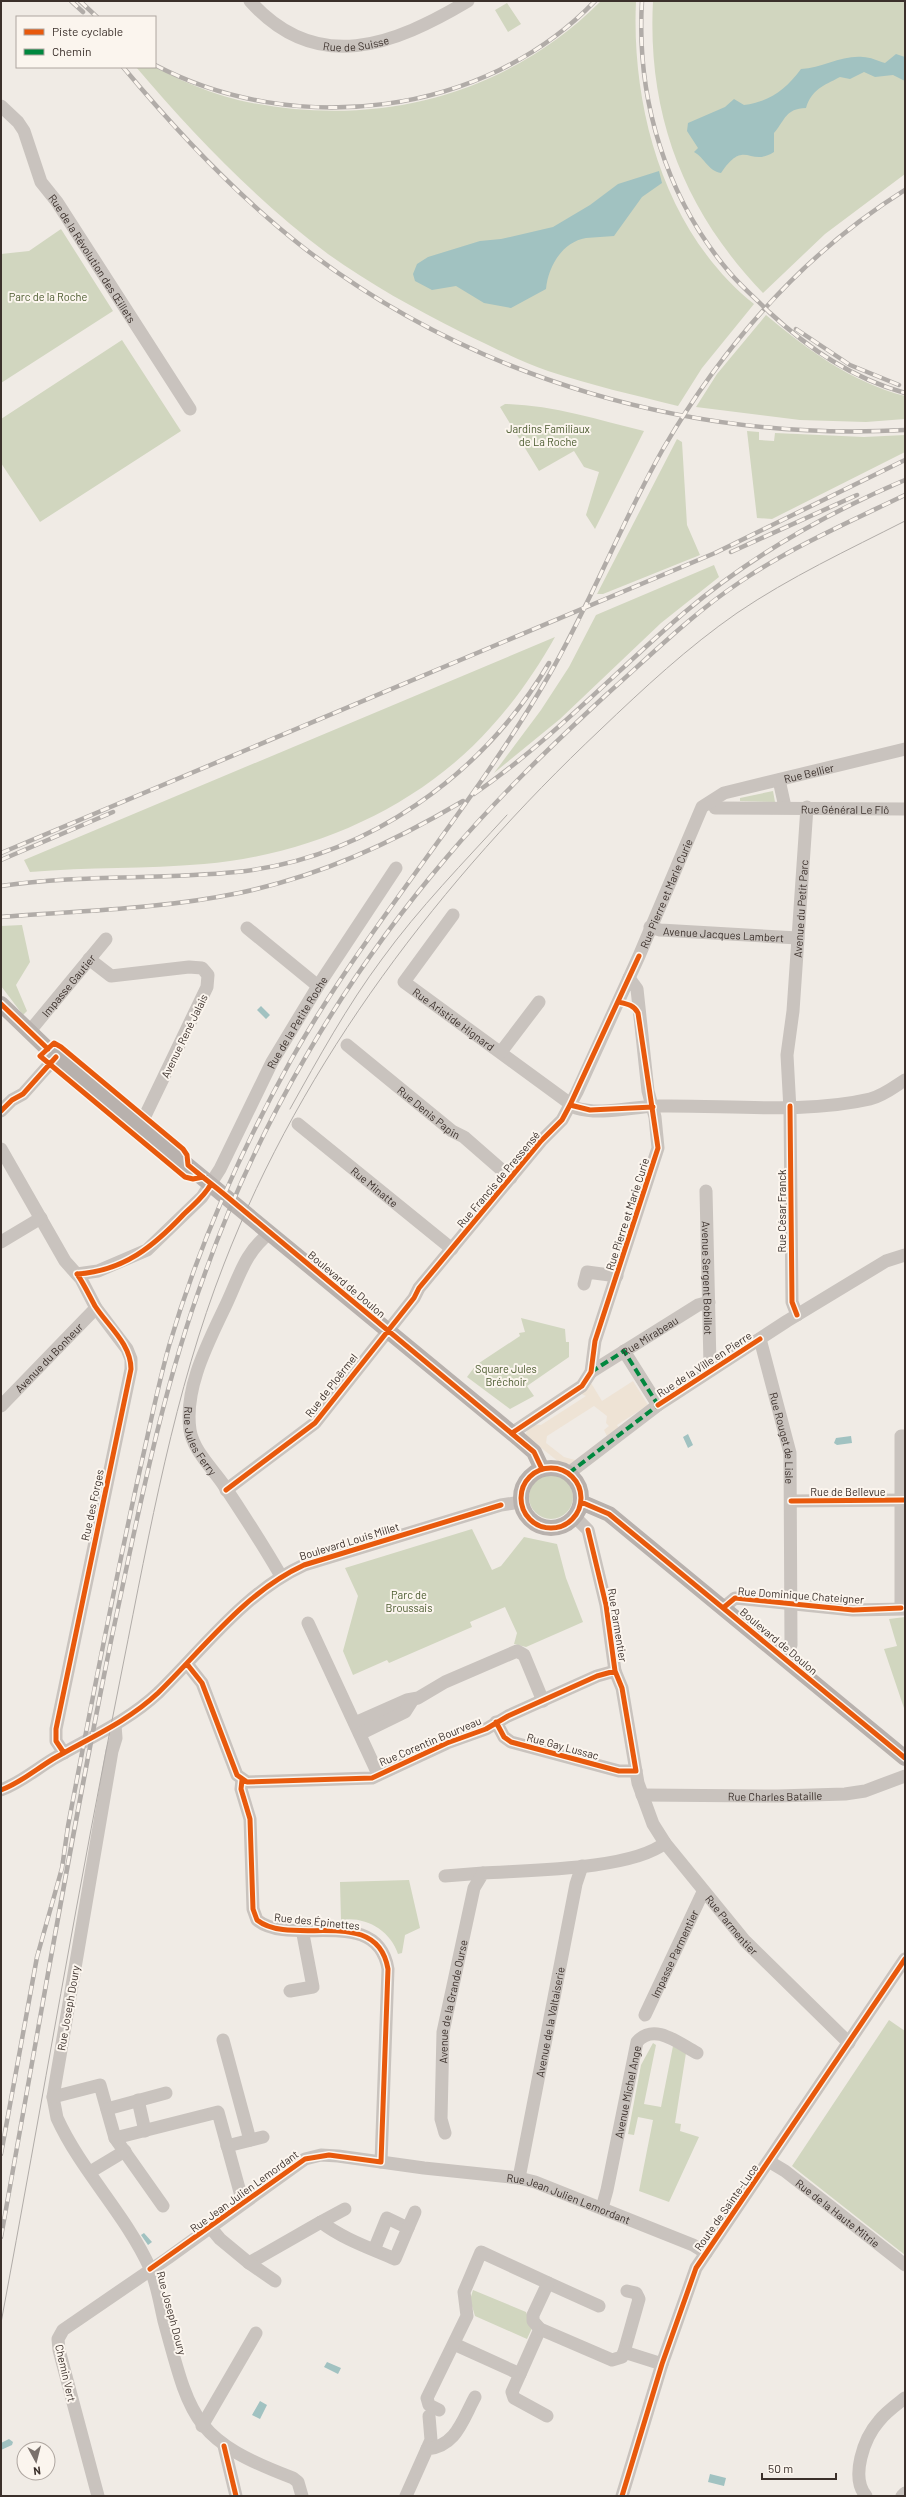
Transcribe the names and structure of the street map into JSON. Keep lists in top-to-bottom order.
{
  "streets": {
    "main road": ["Boulevard de Doulon"],
    "street": [
      "Rue de Suisse",
      "Rue de la Révolution des Œillets",
      "Rue Bellier",
      "Rue Général Le Flô",
      "Rue Pierre et Marie Curie",
      "Avenue du Petit Parc",
      "Avenue Jacques Lambert",
      "Impasse Gautier",
      "Rue Aristide Hignard",
      "Rue de la Petite Roche",
      "Avenue René Jalais",
      "Rue Denis Papin",
      "Rue Francis de Pressensé",
      "Rue Minatte",
      "Rue César Franck",
      "Avenue Sergent Bobillot",
      "Rue Mirabeau",
      "Avenue du Bonheur",
      "Rue de la Ville en Pierre",
      "Rue de Ploërmel",
      "Rue Rouget de Lisle",
      "Rue Jules Ferry",
      "Rue de Bellevue",
      "Rue des Forges",
      "Boulevard Louis Millet",
      "Rue Dominique Chateigner",
      "Rue Parmentier",
      "Rue Corentin Bourveau",
      "Rue Gay Lussac",
      "Rue Charles Bataille",
      "Rue des Épinettes",
      "Impasse Parmentier",
      "Avenue de la Grande Ourse",
      "Rue Joseph Doury",
      "Avenue de la Valtaiserie",
      "Avenue Michel Ange",
      "Rue Jean Julien Lemordant",
      "Route de Sainte-Luce",
      "Rue de la Haute Mitrie",
      "Chemin Vert"
    ]
  },
  "crossings": [
    ["Rue Bellier", "Rue Général Le Flô"],
    ["Rue Bellier", "Rue Pierre et Marie Curie"],
    ["Rue Général Le Flô", "Rue Pierre et Marie Curie"],
    ["Rue Général Le Flô", "Avenue du Petit Parc"],
    ["Rue Pierre et Marie Curie", "Avenue Jacques Lambert"],
    ["Rue Pierre et Marie Curie", "Rue Francis de Pressensé"],
    ["Rue Pierre et Marie Curie", "Rue Mirabeau"],
    ["Avenue du Petit Parc", "Avenue Jacques Lambert"],
    ["Avenue du Petit Parc", "Rue César Franck"],
    ["Impasse Gautier", "Avenue René Jalais"],
    ["Impasse Gautier", "Boulevard de Doulon"],
    ["Rue Aristide Hignard", "Rue Francis de Pressensé"],
    ["Rue de la Petite Roche", "Boulevard de Doulon"],
    ["Rue de la Petite Roche", "Rue des Forges"],
    ["Avenue René Jalais", "Boulevard de Doulon"],
    ["Rue Denis Papin", "Rue Francis de Pressensé"],
    ["Rue Francis de Pressensé", "Rue Minatte"],
    ["Rue Francis de Pressensé", "Boulevard de Doulon"],
    ["Rue Francis de Pressensé", "Rue de Ploërmel"],
    ["Rue César Franck", "Rue de la Ville en Pierre"],
    ["Avenue Sergent Bobillot", "Rue Mirabeau"],
    ["Boulevard de Doulon", "Rue de la Ville en Pierre"],
    ["Boulevard de Doulon", "Rue de Ploërmel"],
    ["Boulevard de Doulon", "Rue Rouget de Lisle"],
    ["Boulevard de Doulon", "Rue Jules Ferry"],
    ["Boulevard de Doulon", "Boulevard Louis Millet"],
    ["Boulevard de Doulon", "Rue Dominique Chateigner"],
    ["Avenue du Bonheur", "Rue des Forges"],
    ["Rue de la Ville en Pierre", "Rue Rouget de Lisle"],
    ["Rue de la Ville en Pierre", "Boulevard Louis Millet"],
    ["Rue de Ploërmel", "Rue Jules Ferry"],
    ["Rue Rouget de Lisle", "Rue de Bellevue"],
    ["Rue Rouget de Lisle", "Rue Dominique Chateigner"],
    ["Rue Jules Ferry", "Boulevard Louis Millet"],
    ["Rue des Forges", "Boulevard Louis Millet"],
    ["Boulevard Louis Millet", "Rue des Épinettes"],
    ["Boulevard Louis Millet", "Rue Joseph Doury"],
    ["Rue Parmentier", "Rue Corentin Bourveau"],
    ["Rue Parmentier", "Rue Gay Lussac"],
    ["Rue Parmentier", "Rue Charles Bataille"],
    ["Rue Parmentier", "Impasse Parmentier"],
    ["Rue Parmentier", "Route de Sainte-Luce"],
    ["Rue Corentin Bourveau", "Rue Gay Lussac"],
    ["Rue Corentin Bourveau", "Rue des Épinettes"],
    ["Rue des Épinettes", "Rue Jean Julien Lemordant"],
    ["Rue Joseph Doury", "Rue Jean Julien Lemordant"],
    ["Rue Joseph Doury", "Chemin Vert"],
    ["Avenue de la Valtaiserie", "Rue Jean Julien Lemordant"],
    ["Avenue Michel Ange", "Rue Jean Julien Lemordant"],
    ["Rue Jean Julien Lemordant", "Route de Sainte-Luce"],
    ["Rue Jean Julien Lemordant", "Chemin Vert"],
    ["Route de Sainte-Luce", "Rue de la Haute Mitrie"]
  ],
  "parks": [
    "Parc de la Roche",
    "Jardins Familiaux de La Roche",
    "Square Jules Bréchoir",
    "Parc de Broussais"
  ],
  "legend": ["Piste cyclable", "Chemin"],
  "scale_bar": "50 m",
  "north": "bottom"
}
